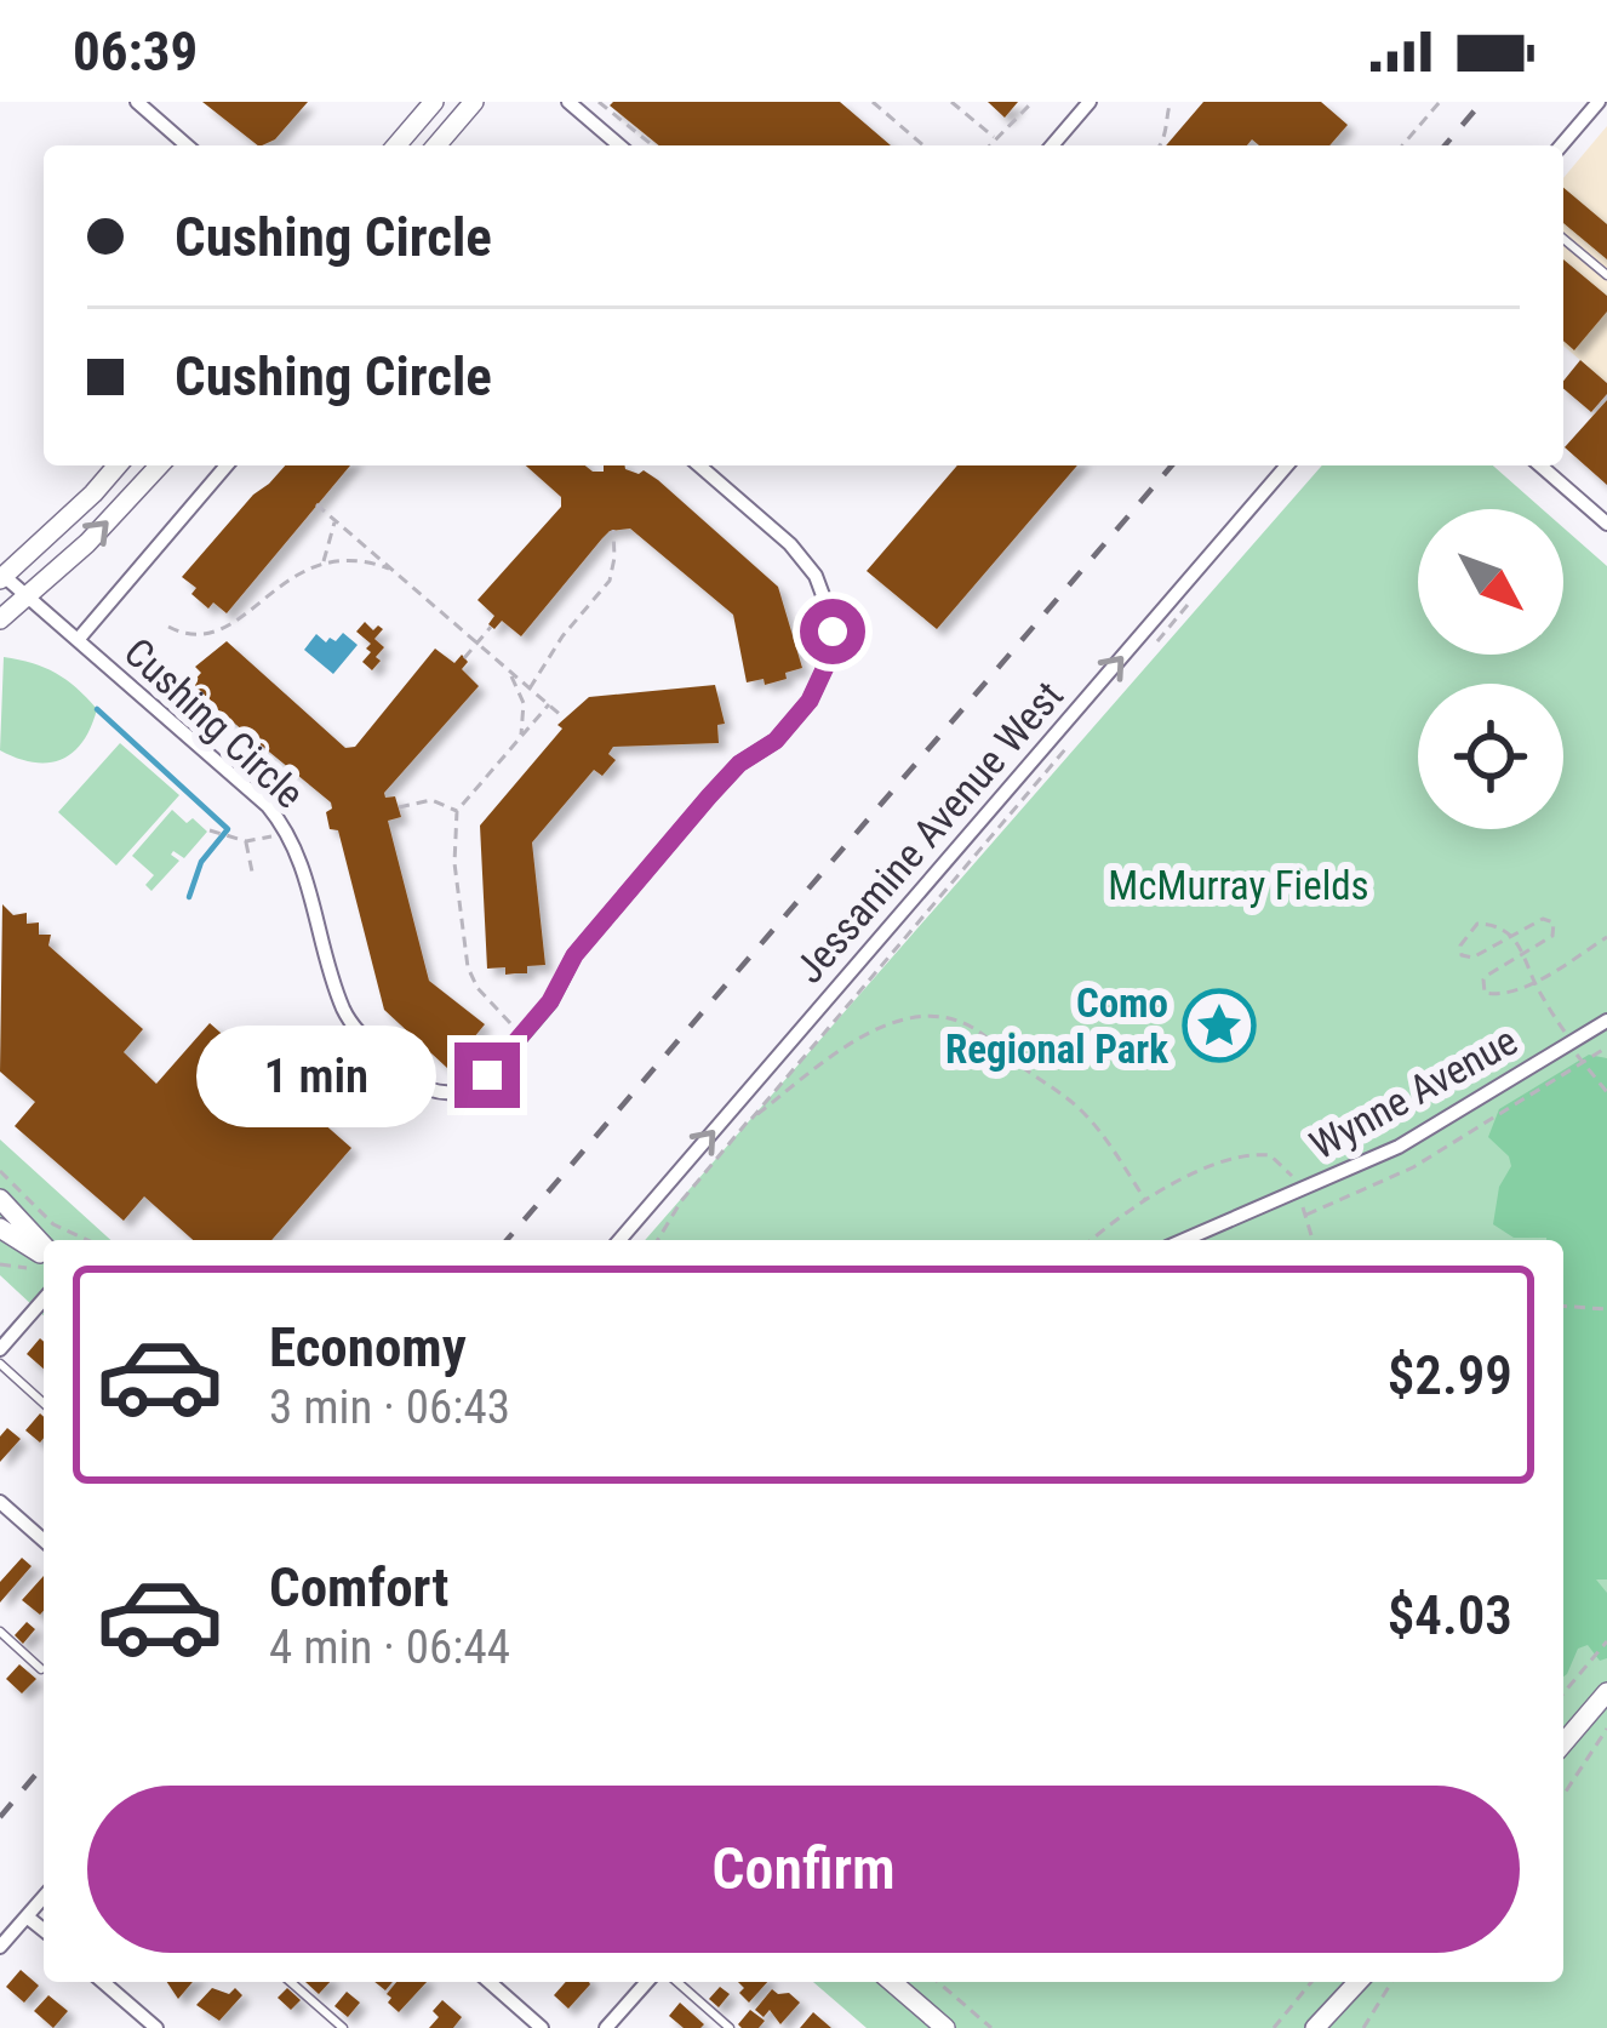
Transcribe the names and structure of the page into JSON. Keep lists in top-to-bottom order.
{
  "streets": {
    "street": ["Cushing Circle", "Jessamine Avenue West", "Wynne Avenue"]
  },
  "one_way": ["Jessamine Avenue West"],
  "parks": ["McMurray Fields"],
  "places": {
    "place": ["Como Regional Park"]
  },
  "north": "bottom right",
  "page": {
    "status": "06:39",
    "banner": ["Cushing Circle", "Cushing Circle"],
    "bubble": "1 min",
    "list": [
      {
        "name": "Economy",
        "note": "3 min · 06:43",
        "value": "$2.99"
      },
      {
        "name": "Comfort",
        "note": "4 min · 06:44",
        "value": "$4.03"
      }
    ],
    "buttons": "Confirm"
  }
}
